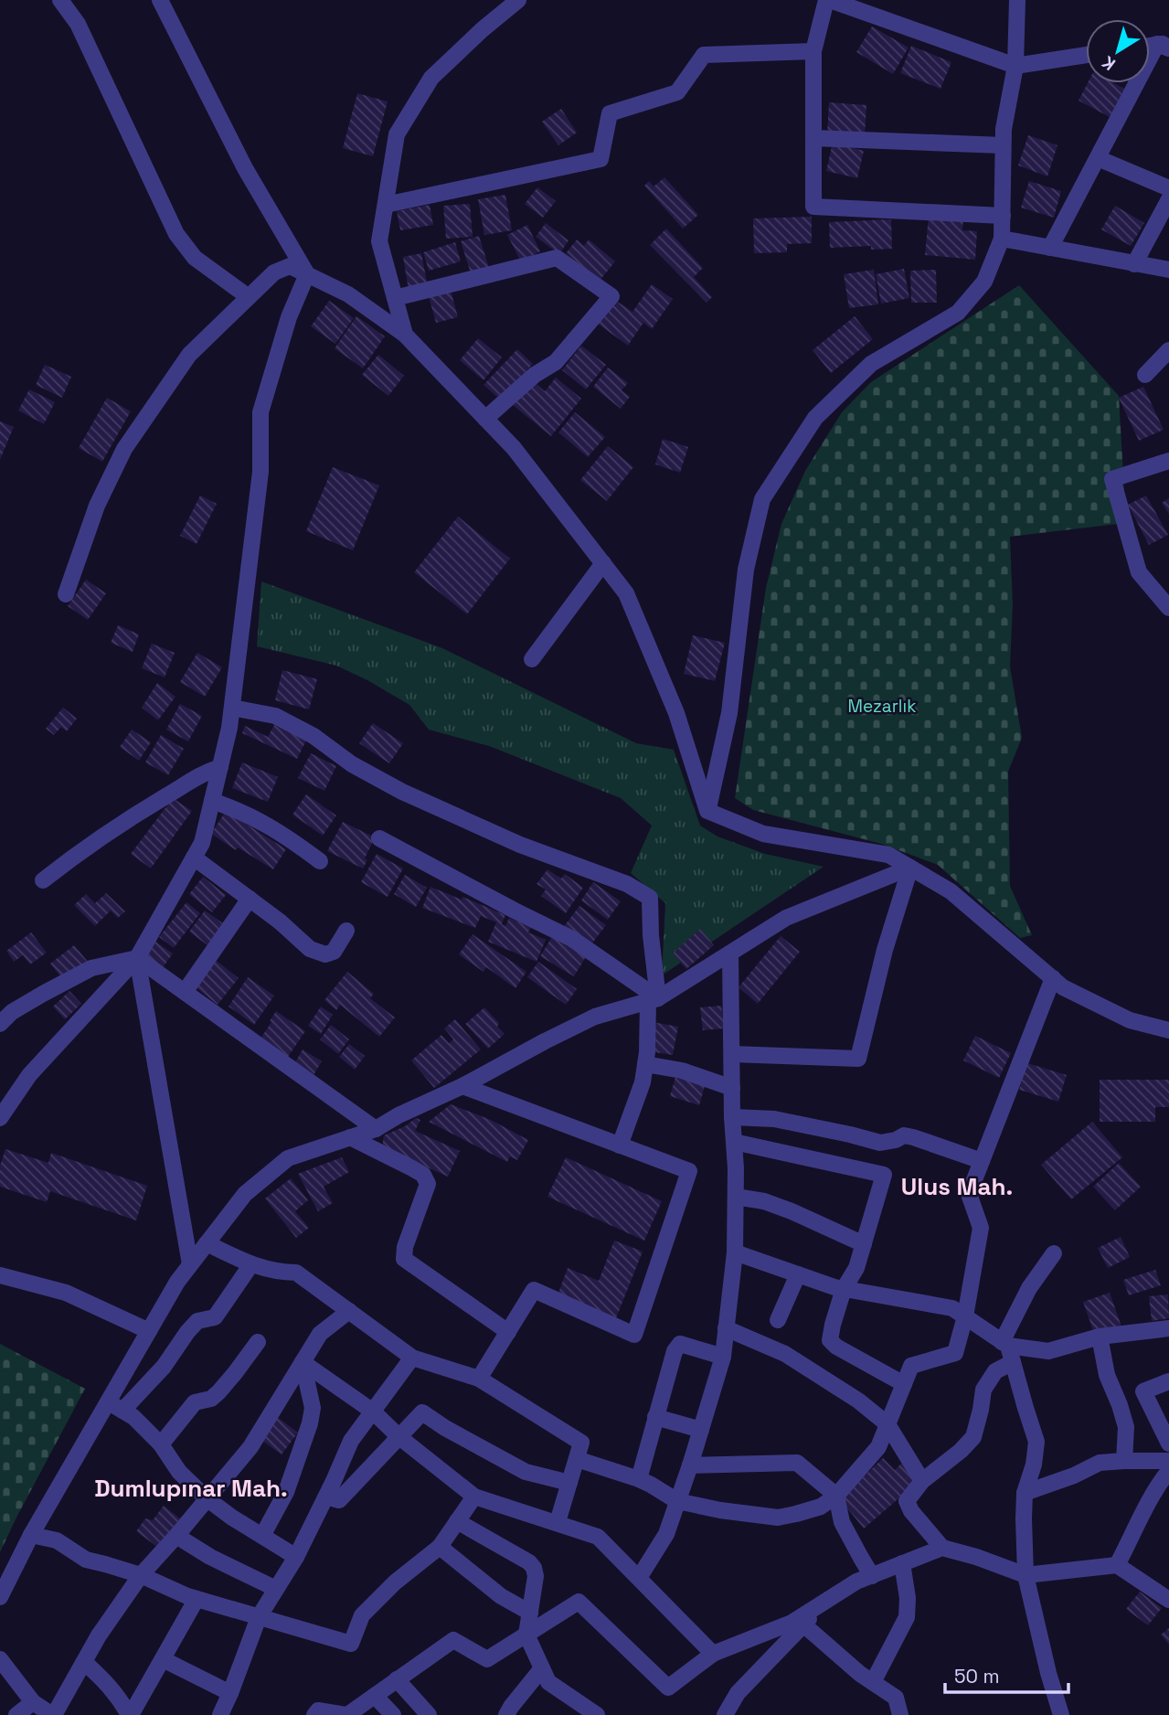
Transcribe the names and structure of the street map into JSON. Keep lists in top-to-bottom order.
{
  "districts": ["Ulus Mah.", "Dumlupınar Mah."],
  "parks": ["Mezarlık"],
  "scale_bar": "50 m",
  "north": "bottom left"
}
